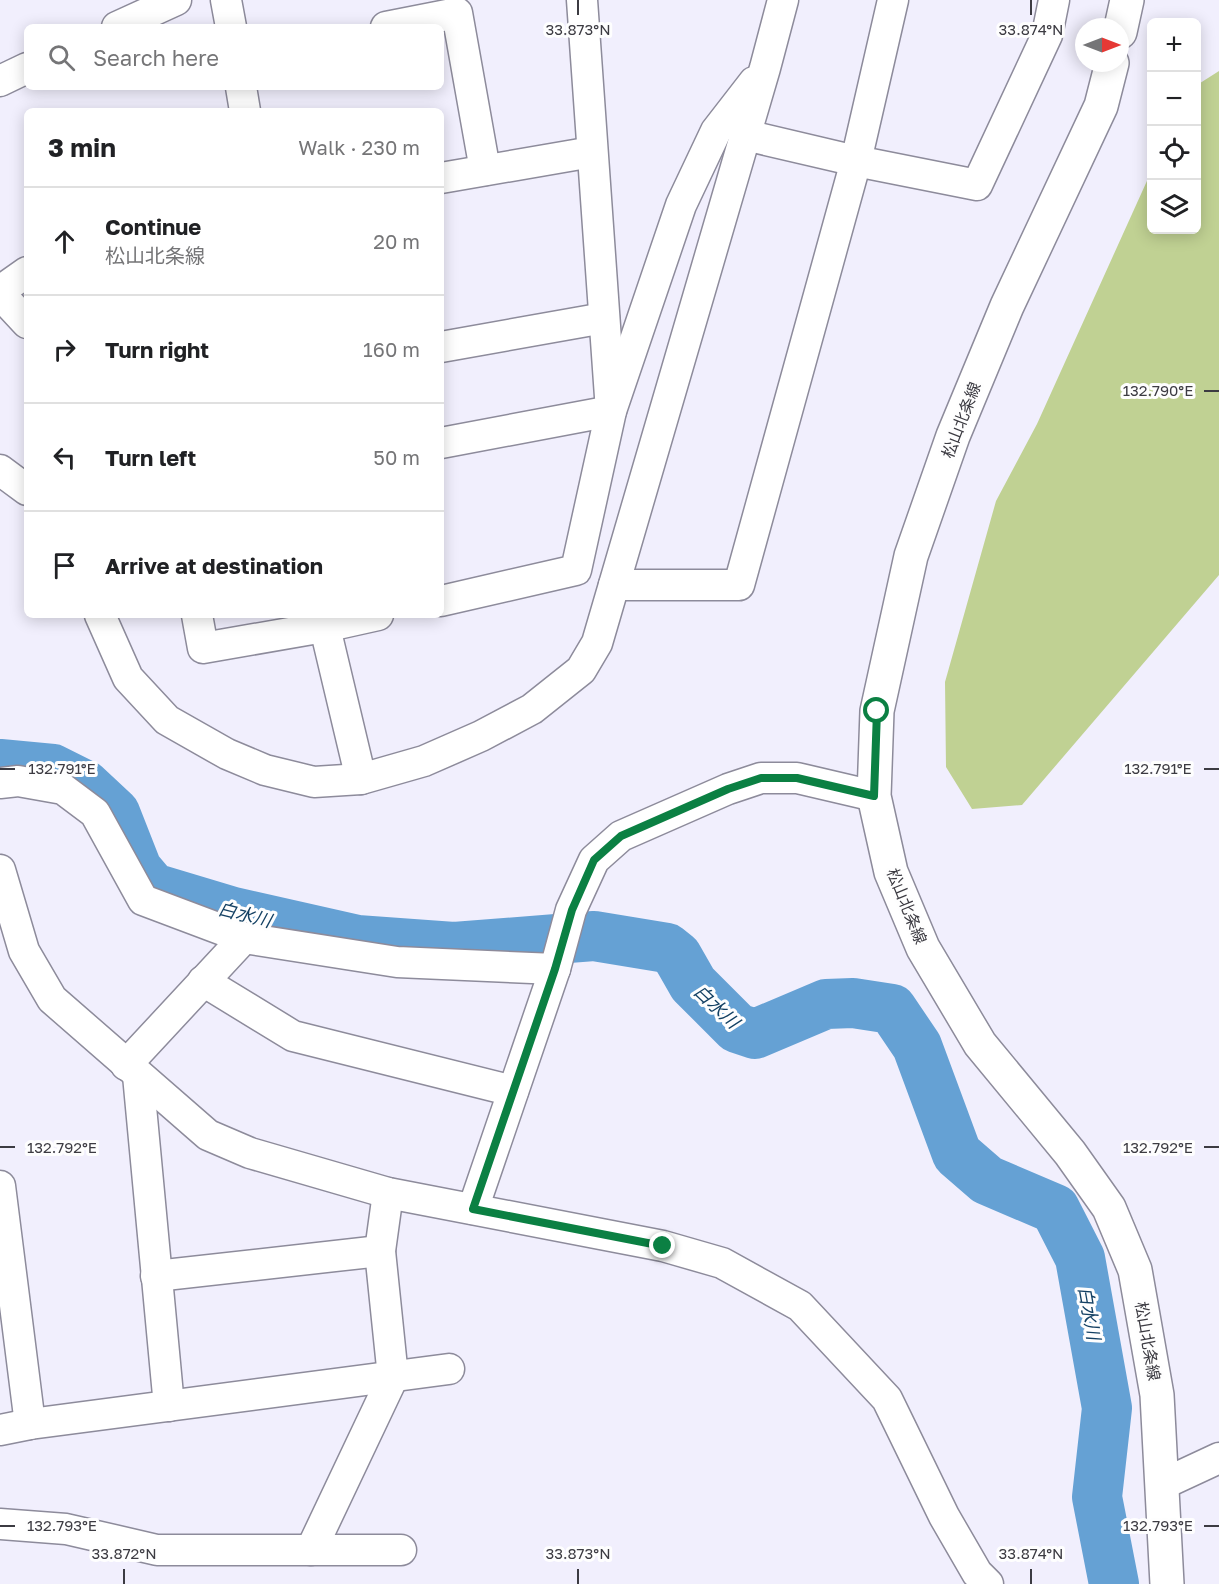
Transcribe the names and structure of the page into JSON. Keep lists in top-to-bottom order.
{
  "streets": {
    "main road": ["松山北条線"]
  },
  "water": ["白水川"],
  "north": "right",
  "page": {
    "map_buttons": ["+", "−"],
    "search": "Search here",
    "heading": ["3 min", "Walk · 230 m"],
    "list": [
      ["Continue", "松山北条線", "20 m"],
      ["Turn right", "160 m"],
      ["Turn left", "50 m"],
      "Arrive at destination"
    ]
  },
  "coordinates": [
    "33.873°N",
    "33.874°N",
    "132.790°E",
    "132.791°E",
    "132.792°E",
    "132.793°E",
    "33.872°N"
  ]
}
